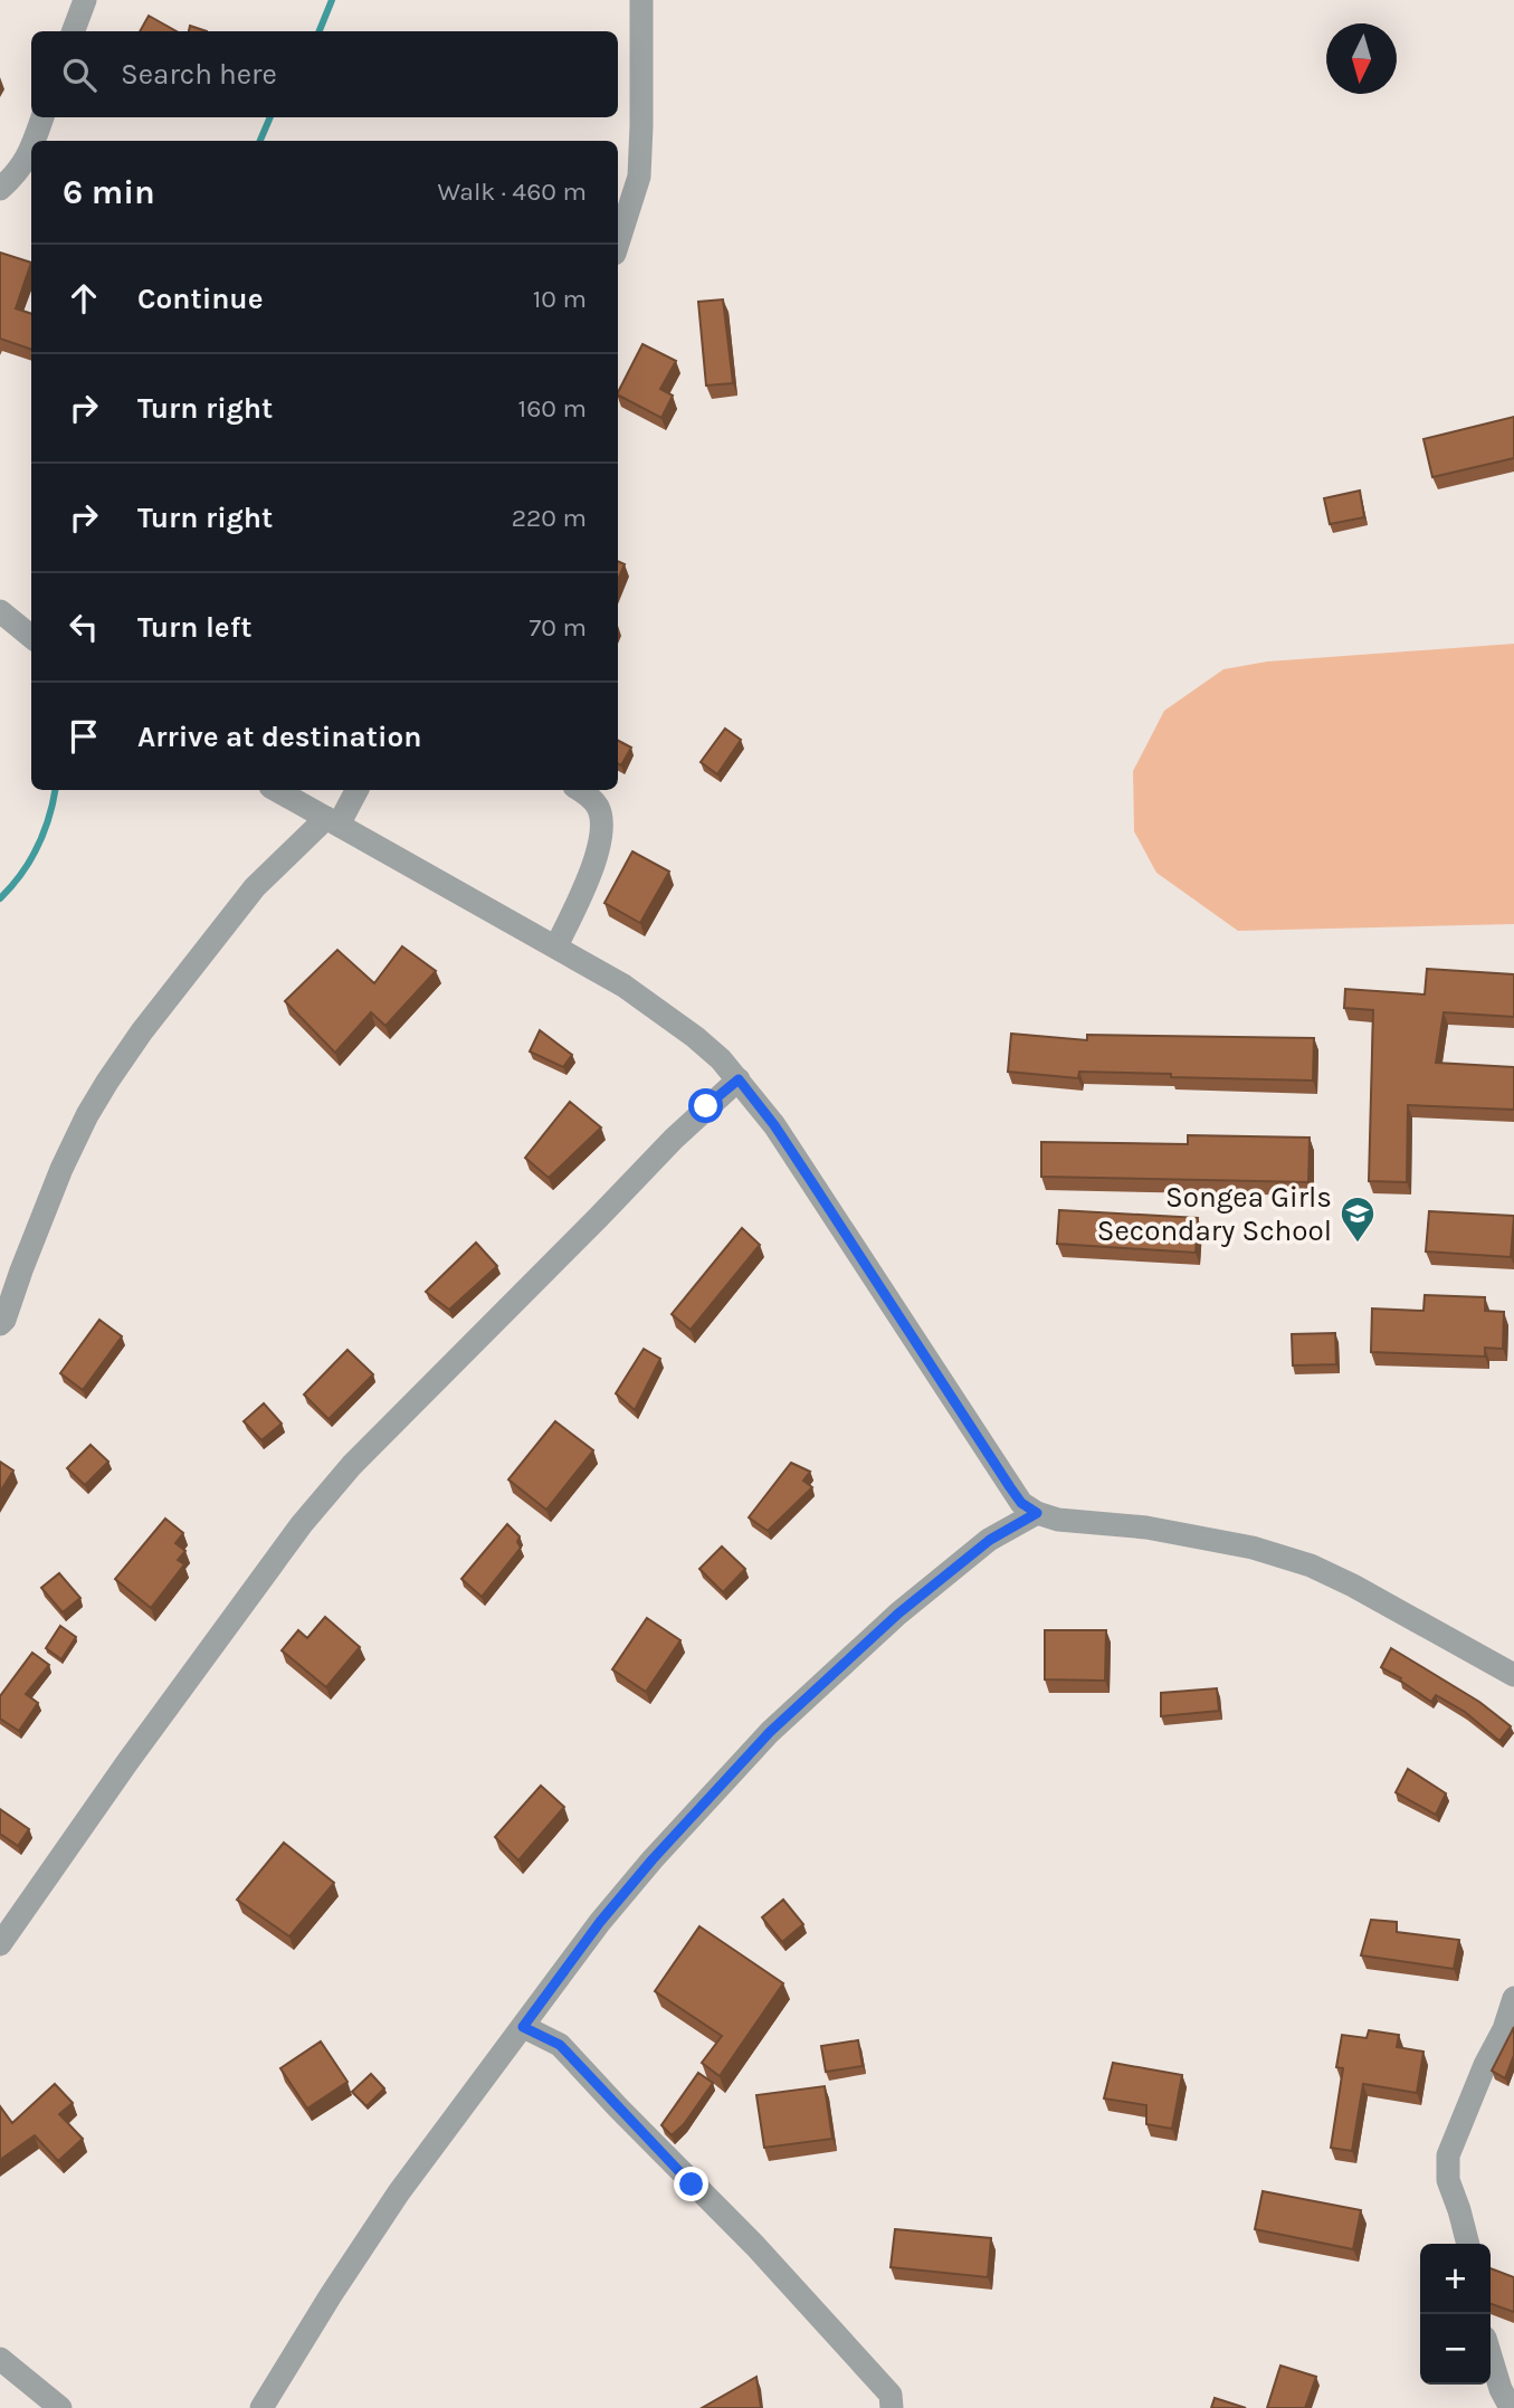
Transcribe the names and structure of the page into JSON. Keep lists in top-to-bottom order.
{
  "places": {
    "school or university": ["Songea Girls Secondary School"]
  },
  "north": "bottom",
  "page": {
    "search": "Search here",
    "heading": ["6 min", "Walk · 460 m"],
    "list": [
      ["Continue", "10 m"],
      ["Turn right", "160 m"],
      ["Turn right", "220 m"],
      ["Turn left", "70 m"],
      "Arrive at destination"
    ],
    "map_buttons": ["+", "−"]
  }
}
